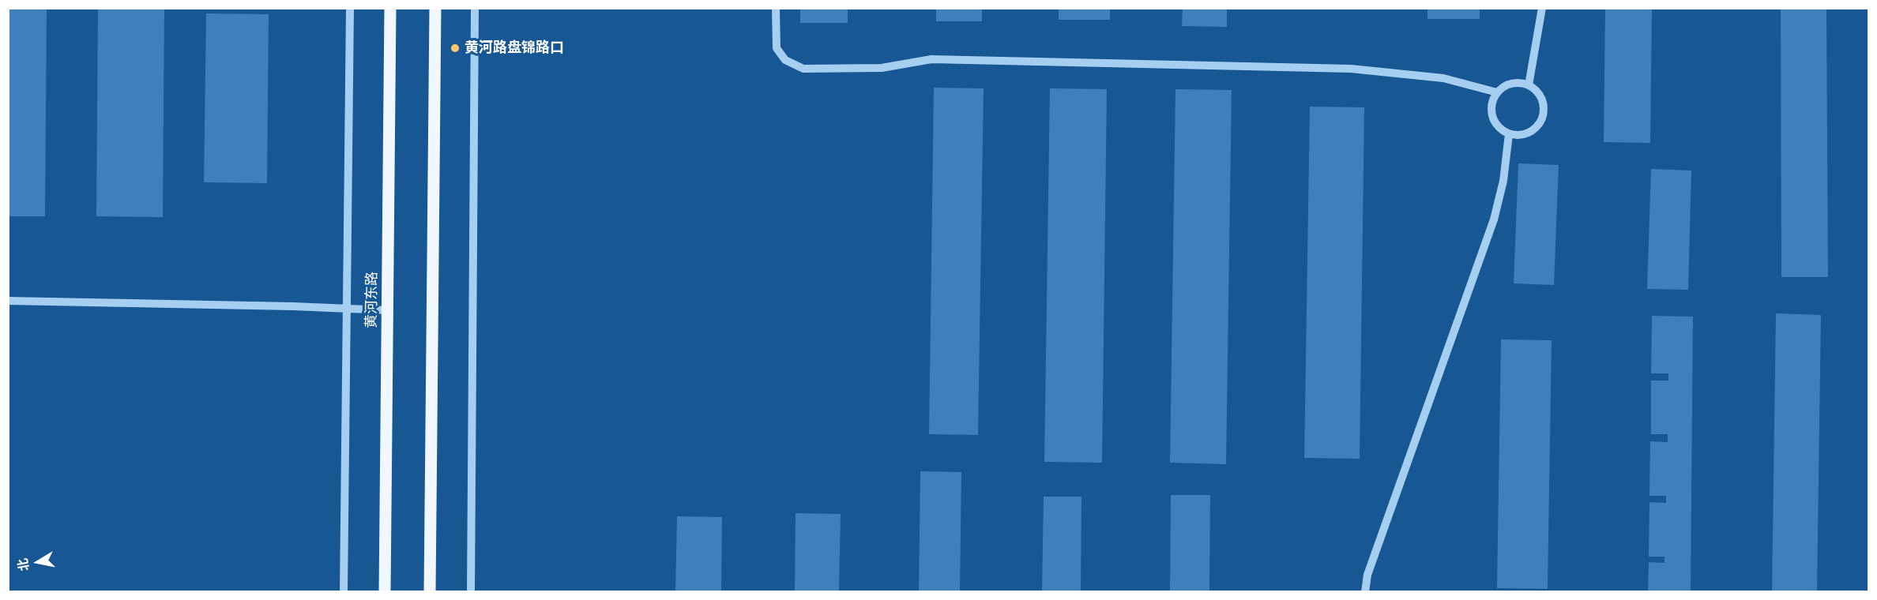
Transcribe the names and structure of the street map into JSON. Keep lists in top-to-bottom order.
{
  "streets": {
    "main road": ["黄河东路"]
  },
  "places": ["黄河路盘锦路口"],
  "north": "left"
}
